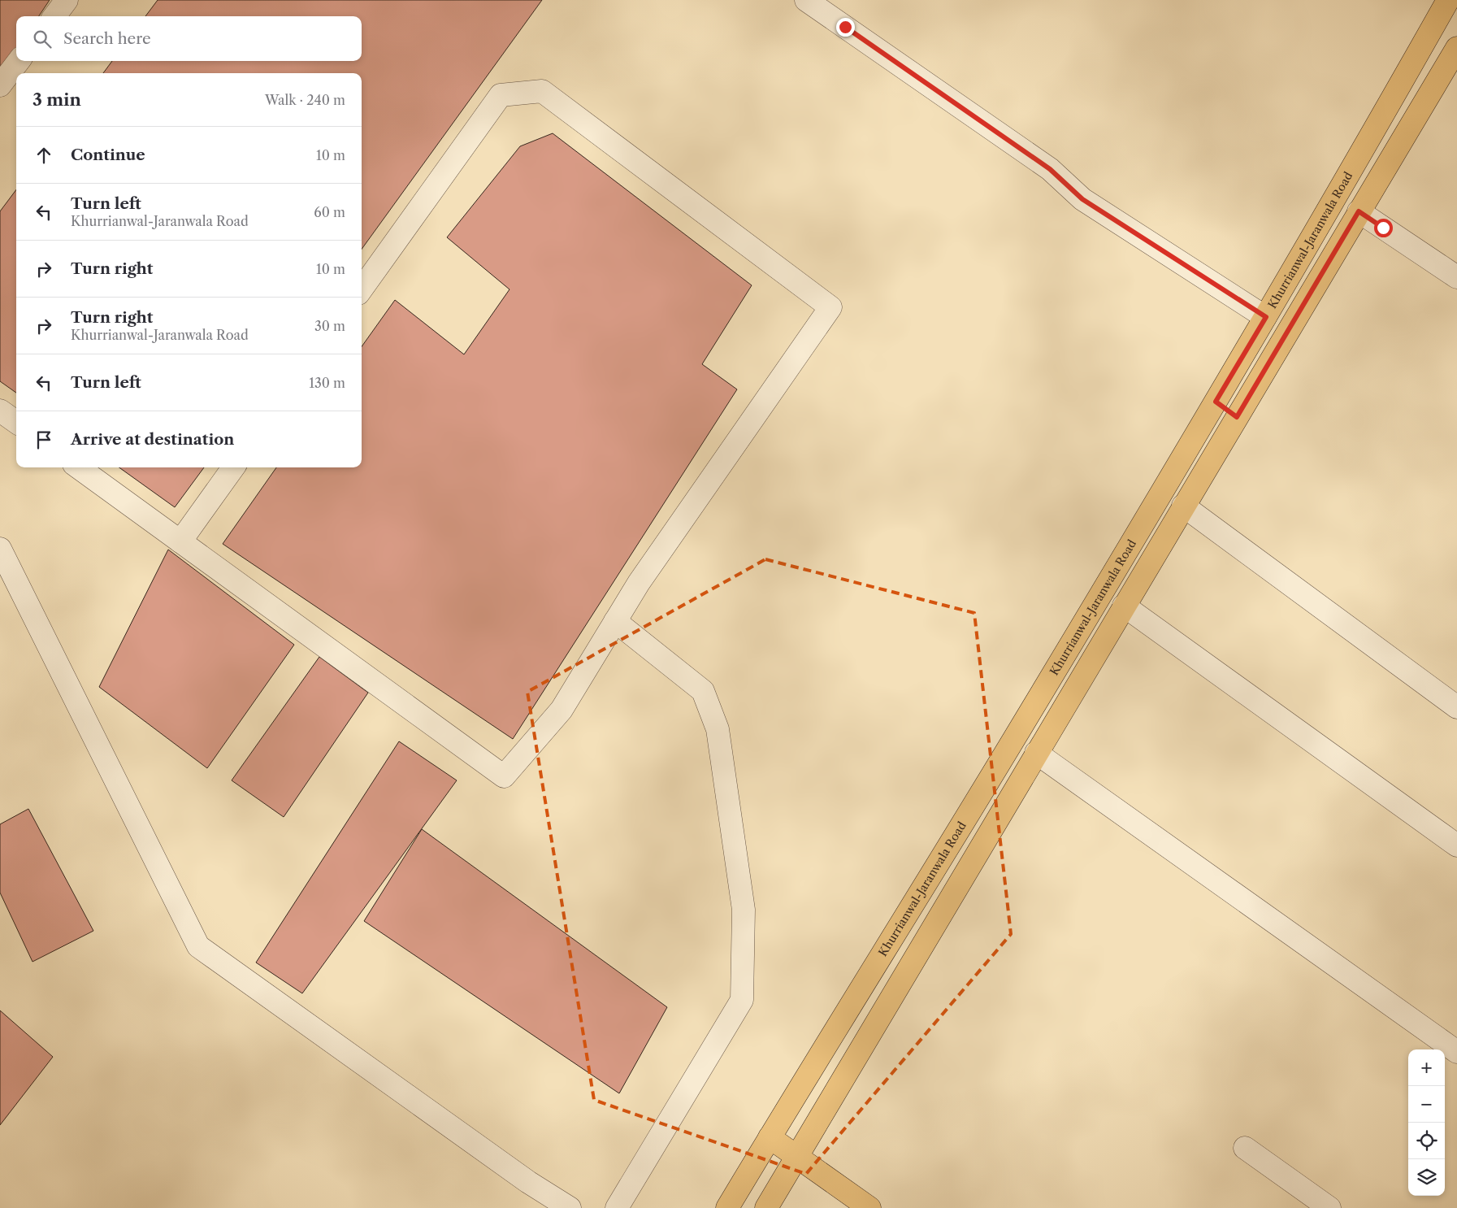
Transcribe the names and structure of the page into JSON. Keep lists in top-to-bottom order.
{
  "streets": {
    "main road": ["Khurrianwal-Jaranwala Road"]
  },
  "page": {
    "search": "Search here",
    "heading": ["3 min", "Walk · 240 m"],
    "list": [
      ["Continue", "10 m"],
      ["Turn left", "Khurrianwal-Jaranwala Road", "60 m"],
      ["Turn right", "10 m"],
      ["Turn right", "Khurrianwal-Jaranwala Road", "30 m"],
      ["Turn left", "130 m"],
      "Arrive at destination"
    ],
    "map_buttons": ["+", "−"]
  }
}
